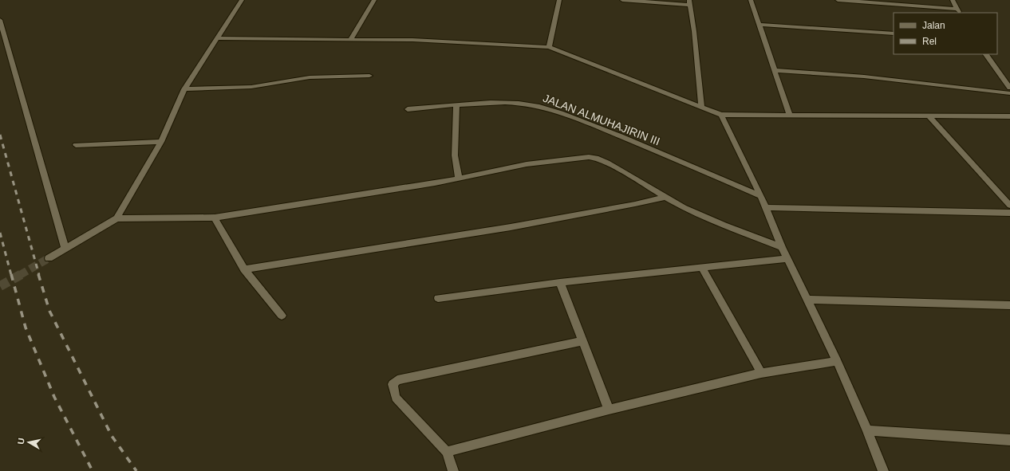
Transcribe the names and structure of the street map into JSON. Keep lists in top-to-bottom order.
{
  "streets": {
    "street": ["JALAN ALMUHAJIRIN III"]
  },
  "legend": ["Jalan", "Rel"],
  "north": "left"
}
